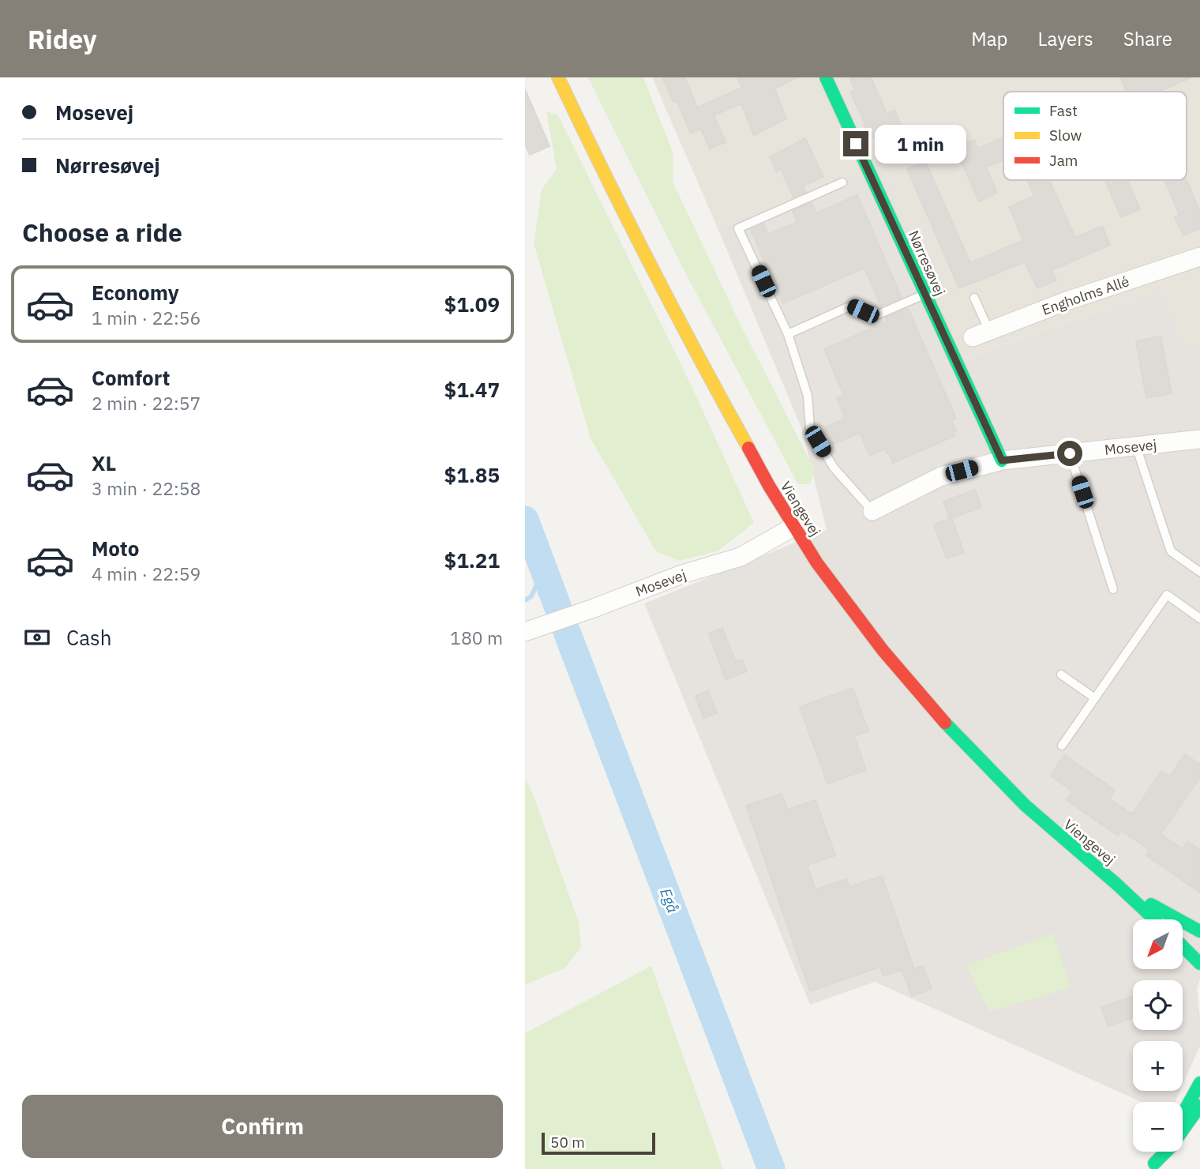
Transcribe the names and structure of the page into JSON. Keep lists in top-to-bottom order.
{
  "streets": {
    "street": [
      "Nørresøvej",
      "Engholms Allé",
      "Mosevej",
      "Viengevej"
    ]
  },
  "crossings": [
    ["Nørresøvej", "Mosevej"],
    ["Mosevej", "Viengevej"]
  ],
  "water": ["Egå"],
  "legend": ["Fast", "Slow", "Jam"],
  "scale_bar": "50 m",
  "north": "bottom left",
  "page": {
    "header": "Ridey",
    "nav": ["Map", "Layers", "Share"],
    "banner": ["Mosevej", "Nørresøvej"],
    "bubble": "1 min",
    "heading": "Choose a ride",
    "list": [
      {
        "name": "Economy",
        "note": "1 min · 22:56",
        "value": "$1.09"
      },
      {
        "name": "Comfort",
        "note": "2 min · 22:57",
        "value": "$1.47"
      },
      {
        "name": "XL",
        "note": "3 min · 22:58",
        "value": "$1.85"
      },
      {
        "name": "Moto",
        "note": "4 min · 22:59",
        "value": "$1.21"
      }
    ],
    "pay": ["Cash", "180 m"],
    "map_buttons": ["+", "−"],
    "buttons": "Confirm",
    "scale": "50 m"
  }
}
